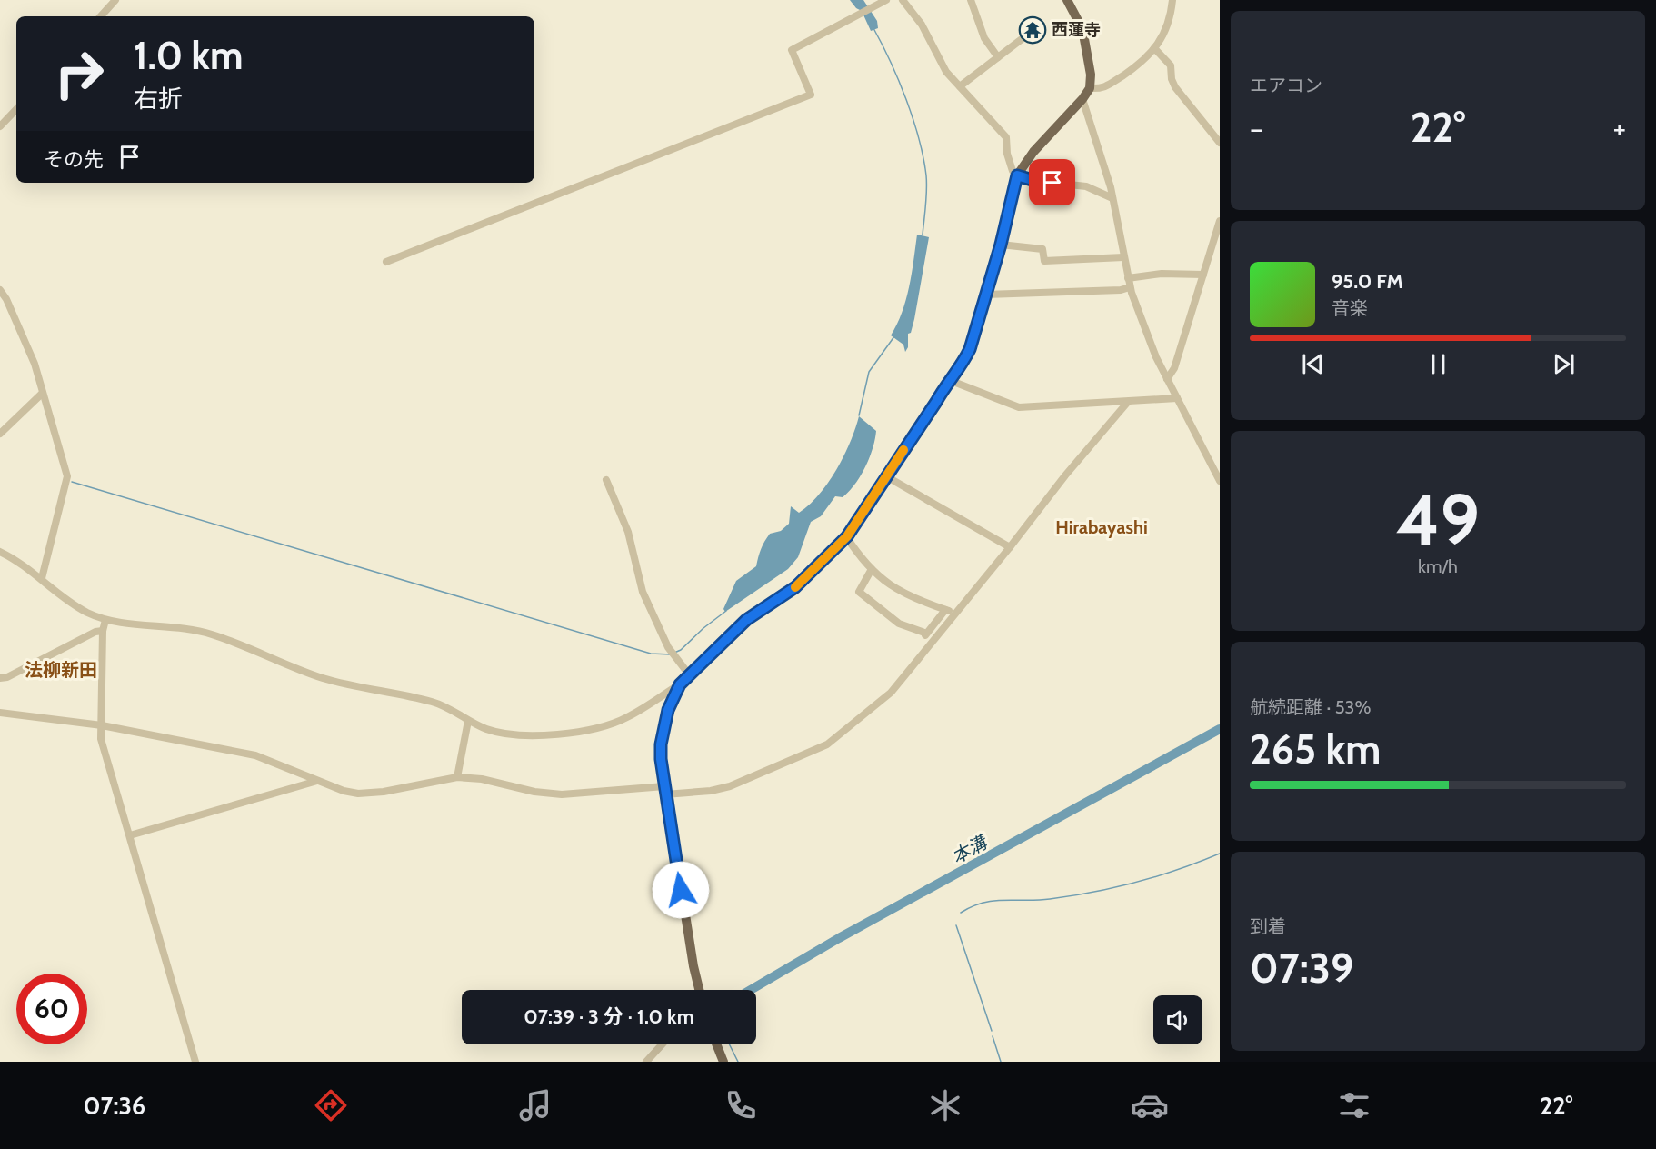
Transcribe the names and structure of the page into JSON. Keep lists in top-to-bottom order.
{
  "districts": ["Hirabayashi", "法柳新田"],
  "water": ["本溝"],
  "places": {
    "temple": ["西蓮寺"]
  },
  "page": {
    "tile": [
      "エアコン",
      ["49", "km/h"],
      ["航続距離 · 53%", "265 km"],
      ["到着", "07:39"]
    ],
    "turn": ["1.0 km", "右折"],
    "heat": ["−", "22°", "+"],
    "then": "その先",
    "song": ["95.0 FM", "音楽"],
    "limit": "60",
    "trip": "07:39 · 3 分 · 1.0 km",
    "tabs": ["07:36", "22°"]
  }
}
